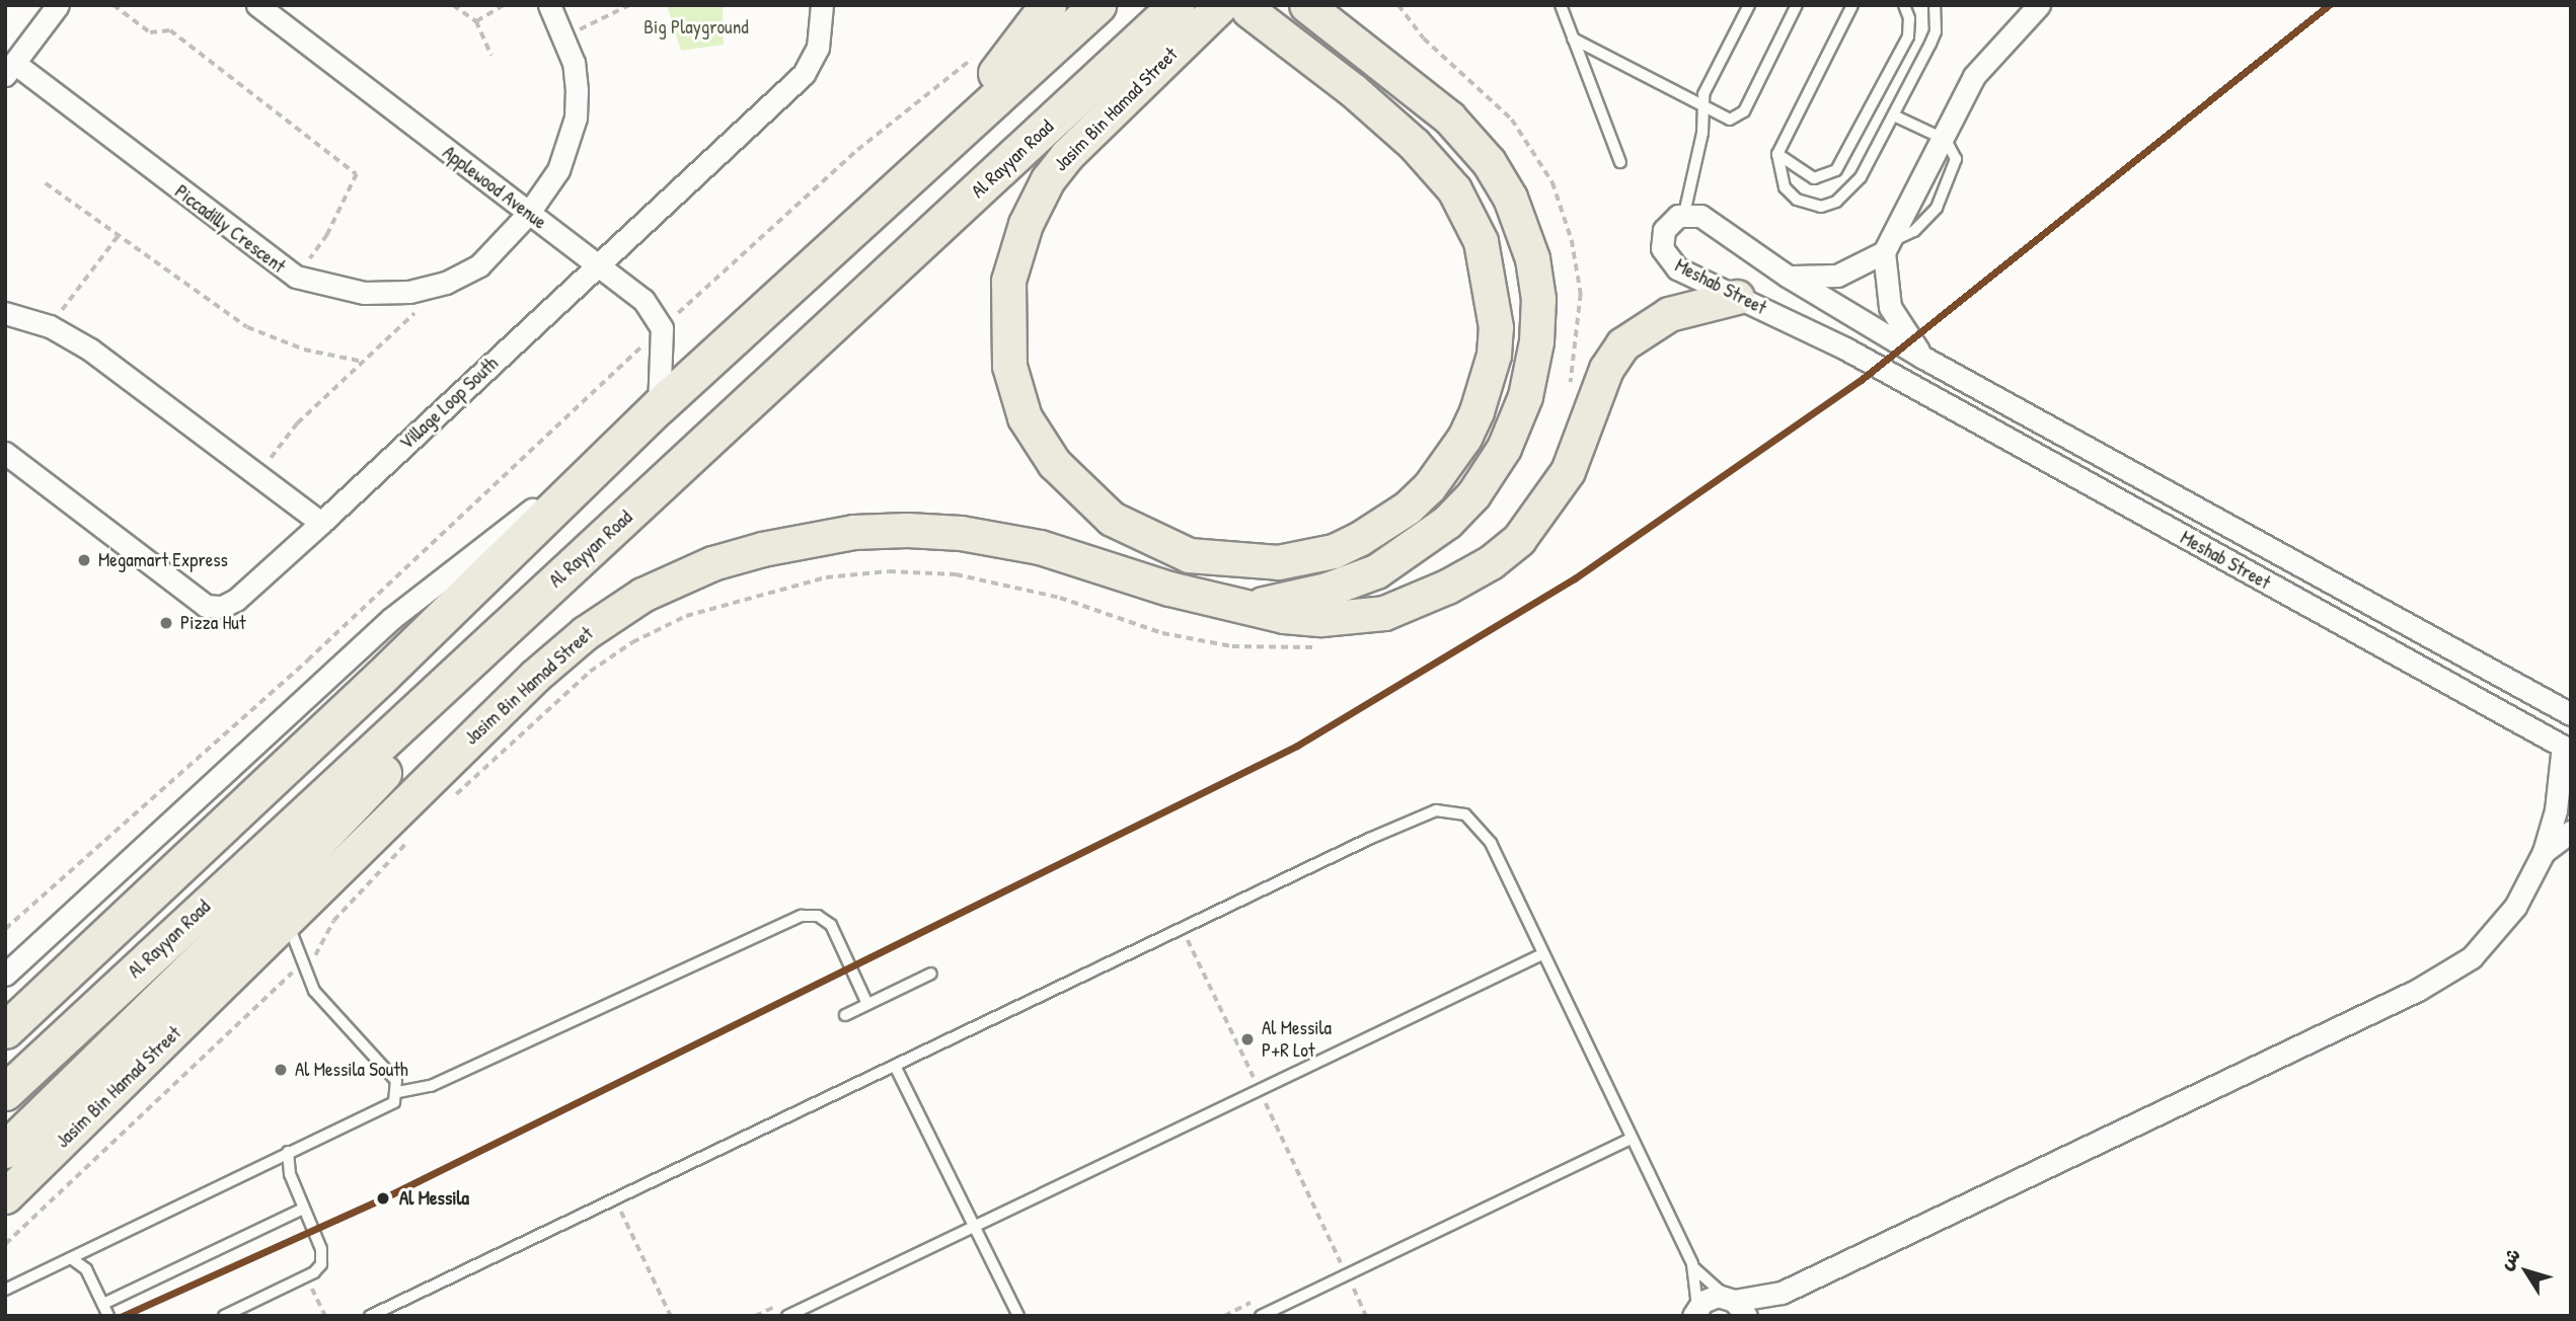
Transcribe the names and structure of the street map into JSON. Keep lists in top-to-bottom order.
{
  "streets": {
    "highway": ["Al Rayyan Road"],
    "main road": ["Jasim Bin Hamad Street"],
    "street": [
      "Applewood Avenue",
      "Piccadilly Crescent",
      "Meshab Street",
      "Village Loop South"
    ]
  },
  "crossings": [
    ["Jasim Bin Hamad Street", "Meshab Street"],
    ["Applewood Avenue", "Piccadilly Crescent"],
    ["Applewood Avenue", "Village Loop South"]
  ],
  "parks": ["Big Playground"],
  "places": [
    "Megamart Express",
    "Pizza Hut",
    "Al Messila P+R Lot",
    "Al Messila South",
    "Al Messila"
  ],
  "north": "top left"
}
